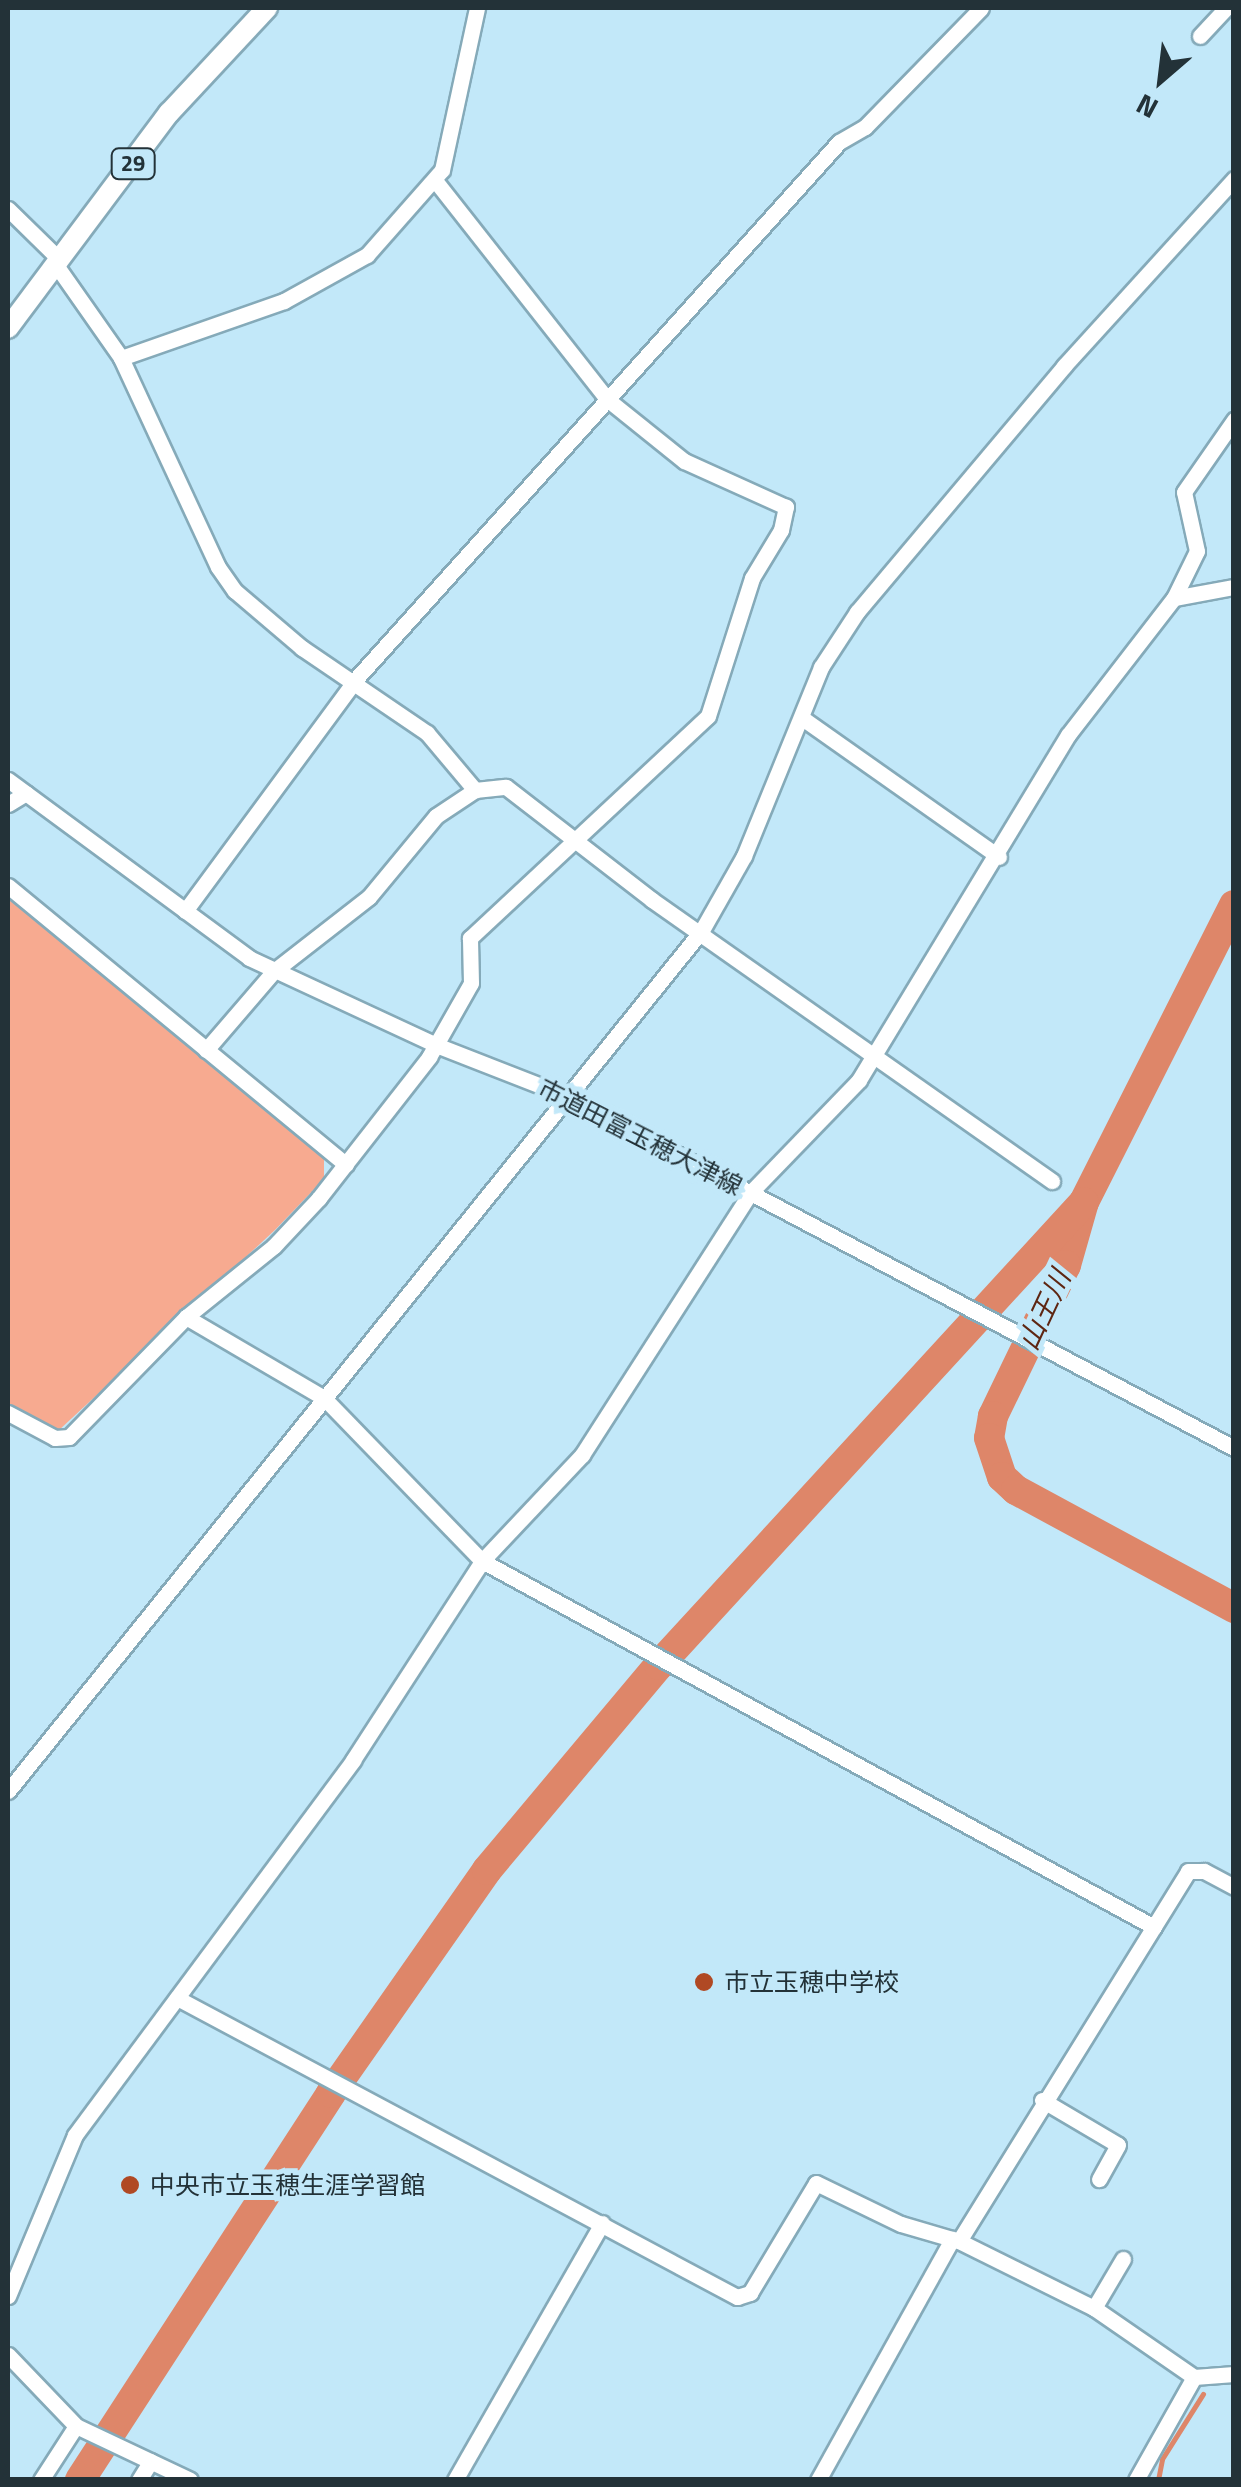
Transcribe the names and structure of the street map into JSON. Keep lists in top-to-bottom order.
{
  "streets": {
    "main road": ["29"],
    "street": ["市道田富玉穂大津線"]
  },
  "water": ["山王川"],
  "places": ["市立玉穂中学校", "中央市立玉穂生涯学習館"],
  "north": "bottom left"
}
